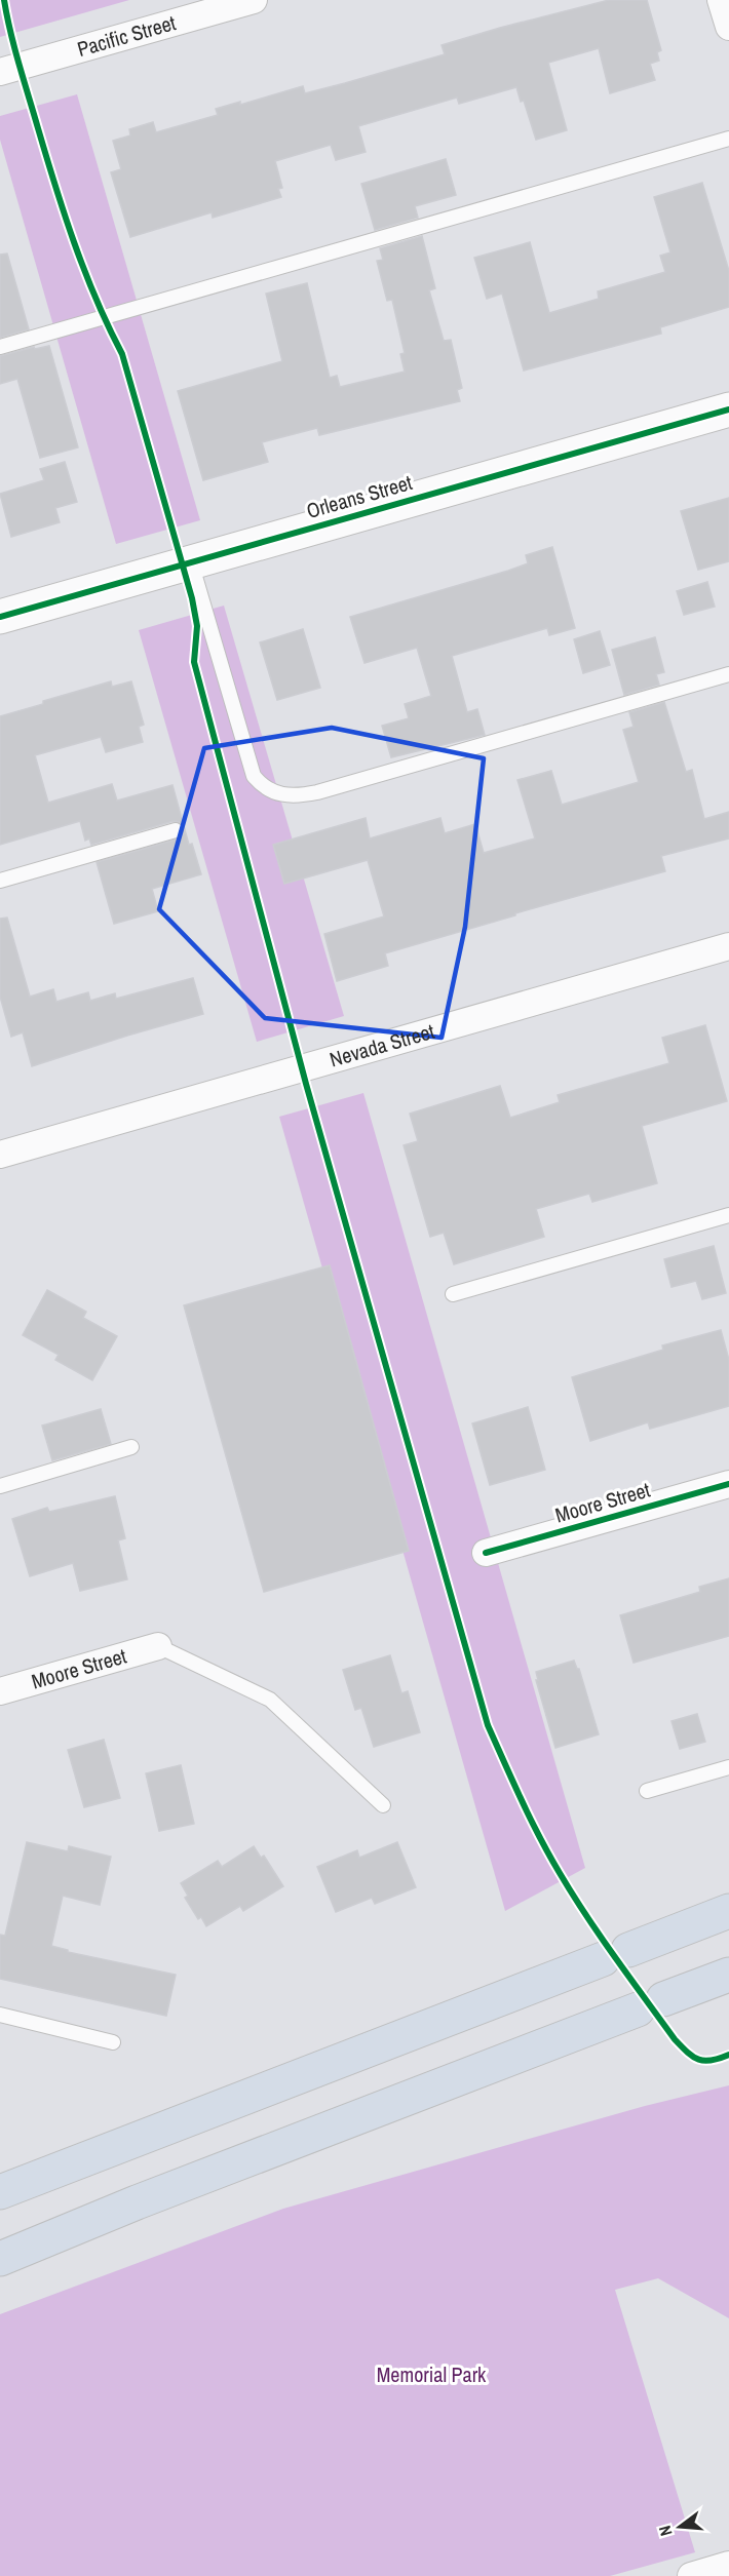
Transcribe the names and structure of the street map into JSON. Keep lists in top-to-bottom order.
{
  "streets": {
    "main road": ["Orleans Street"],
    "street": ["Pacific Street", "Nevada Street", "Moore Street"]
  },
  "parks": ["Memorial Park"],
  "north": "left"
}
